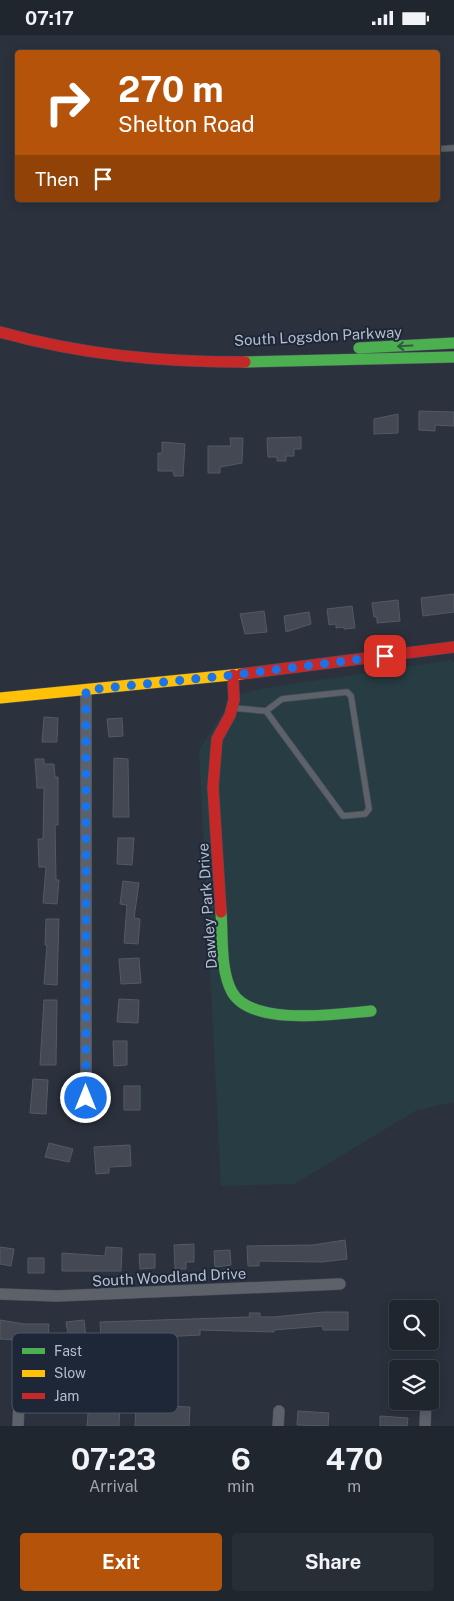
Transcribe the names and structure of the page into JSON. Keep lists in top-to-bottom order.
{
  "streets": {
    "street": ["South Logsdon Parkway", "Dawley Park Drive", "South Woodland Drive"]
  },
  "legend": ["Fast", "Slow", "Jam"],
  "page": {
    "status": "07:17",
    "turn": ["270 m", "Shelton Road"],
    "then": "Then",
    "eta": [
      "07:23",
      "Arrival",
      "6",
      "min",
      "470",
      "m"
    ],
    "buttons": ["Exit", "Share"]
  }
}
